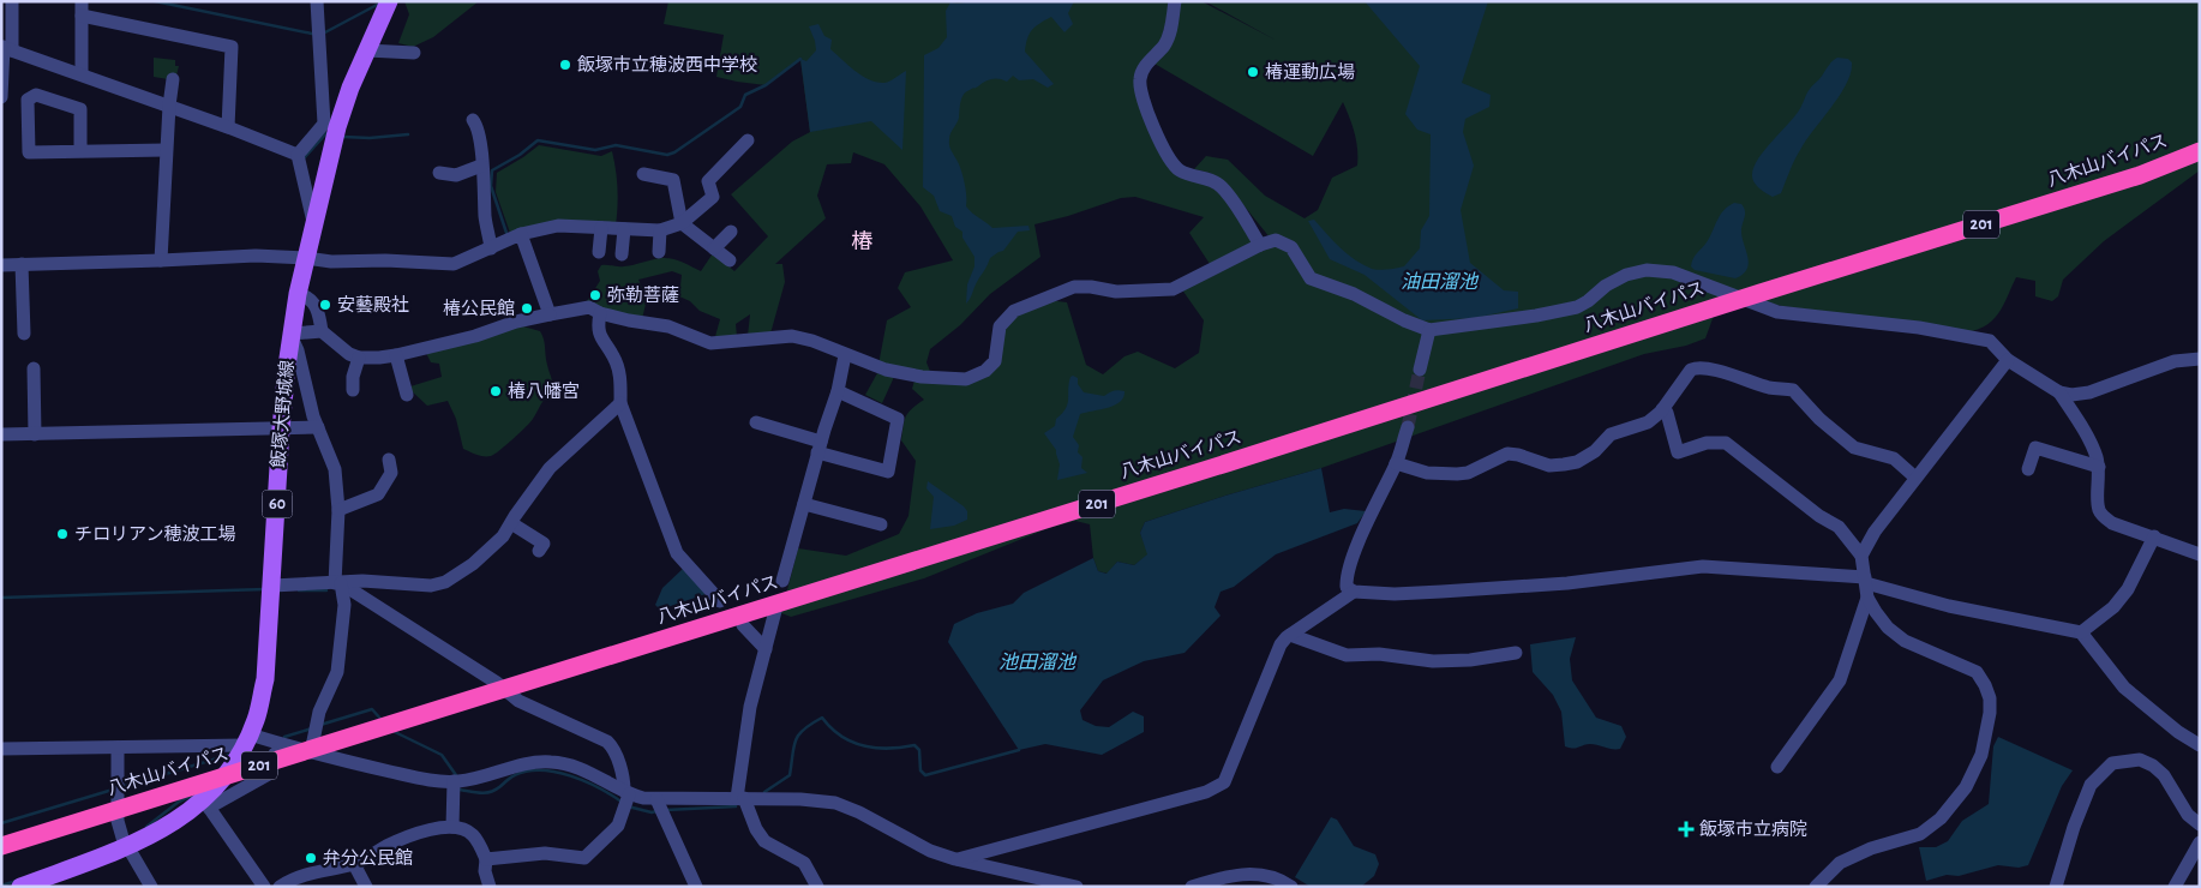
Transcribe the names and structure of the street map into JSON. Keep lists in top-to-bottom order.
{
  "streets": {
    "highway": ["八木山バイパス", "201"],
    "main road": ["飯塚大野城線", "60"]
  },
  "districts": ["椿"],
  "water": ["油田溜池", "池田溜池"],
  "places": {
    "other": [
      "飯塚市立穂波西中学校",
      "椿運動広場",
      "弥勒菩薩",
      "安藝殿社",
      "椿公民館",
      "椿八幡宮",
      "チロリアン穂波工場",
      "弁分公民館"
    ],
    "health": ["飯塚市立病院"]
  }
}
